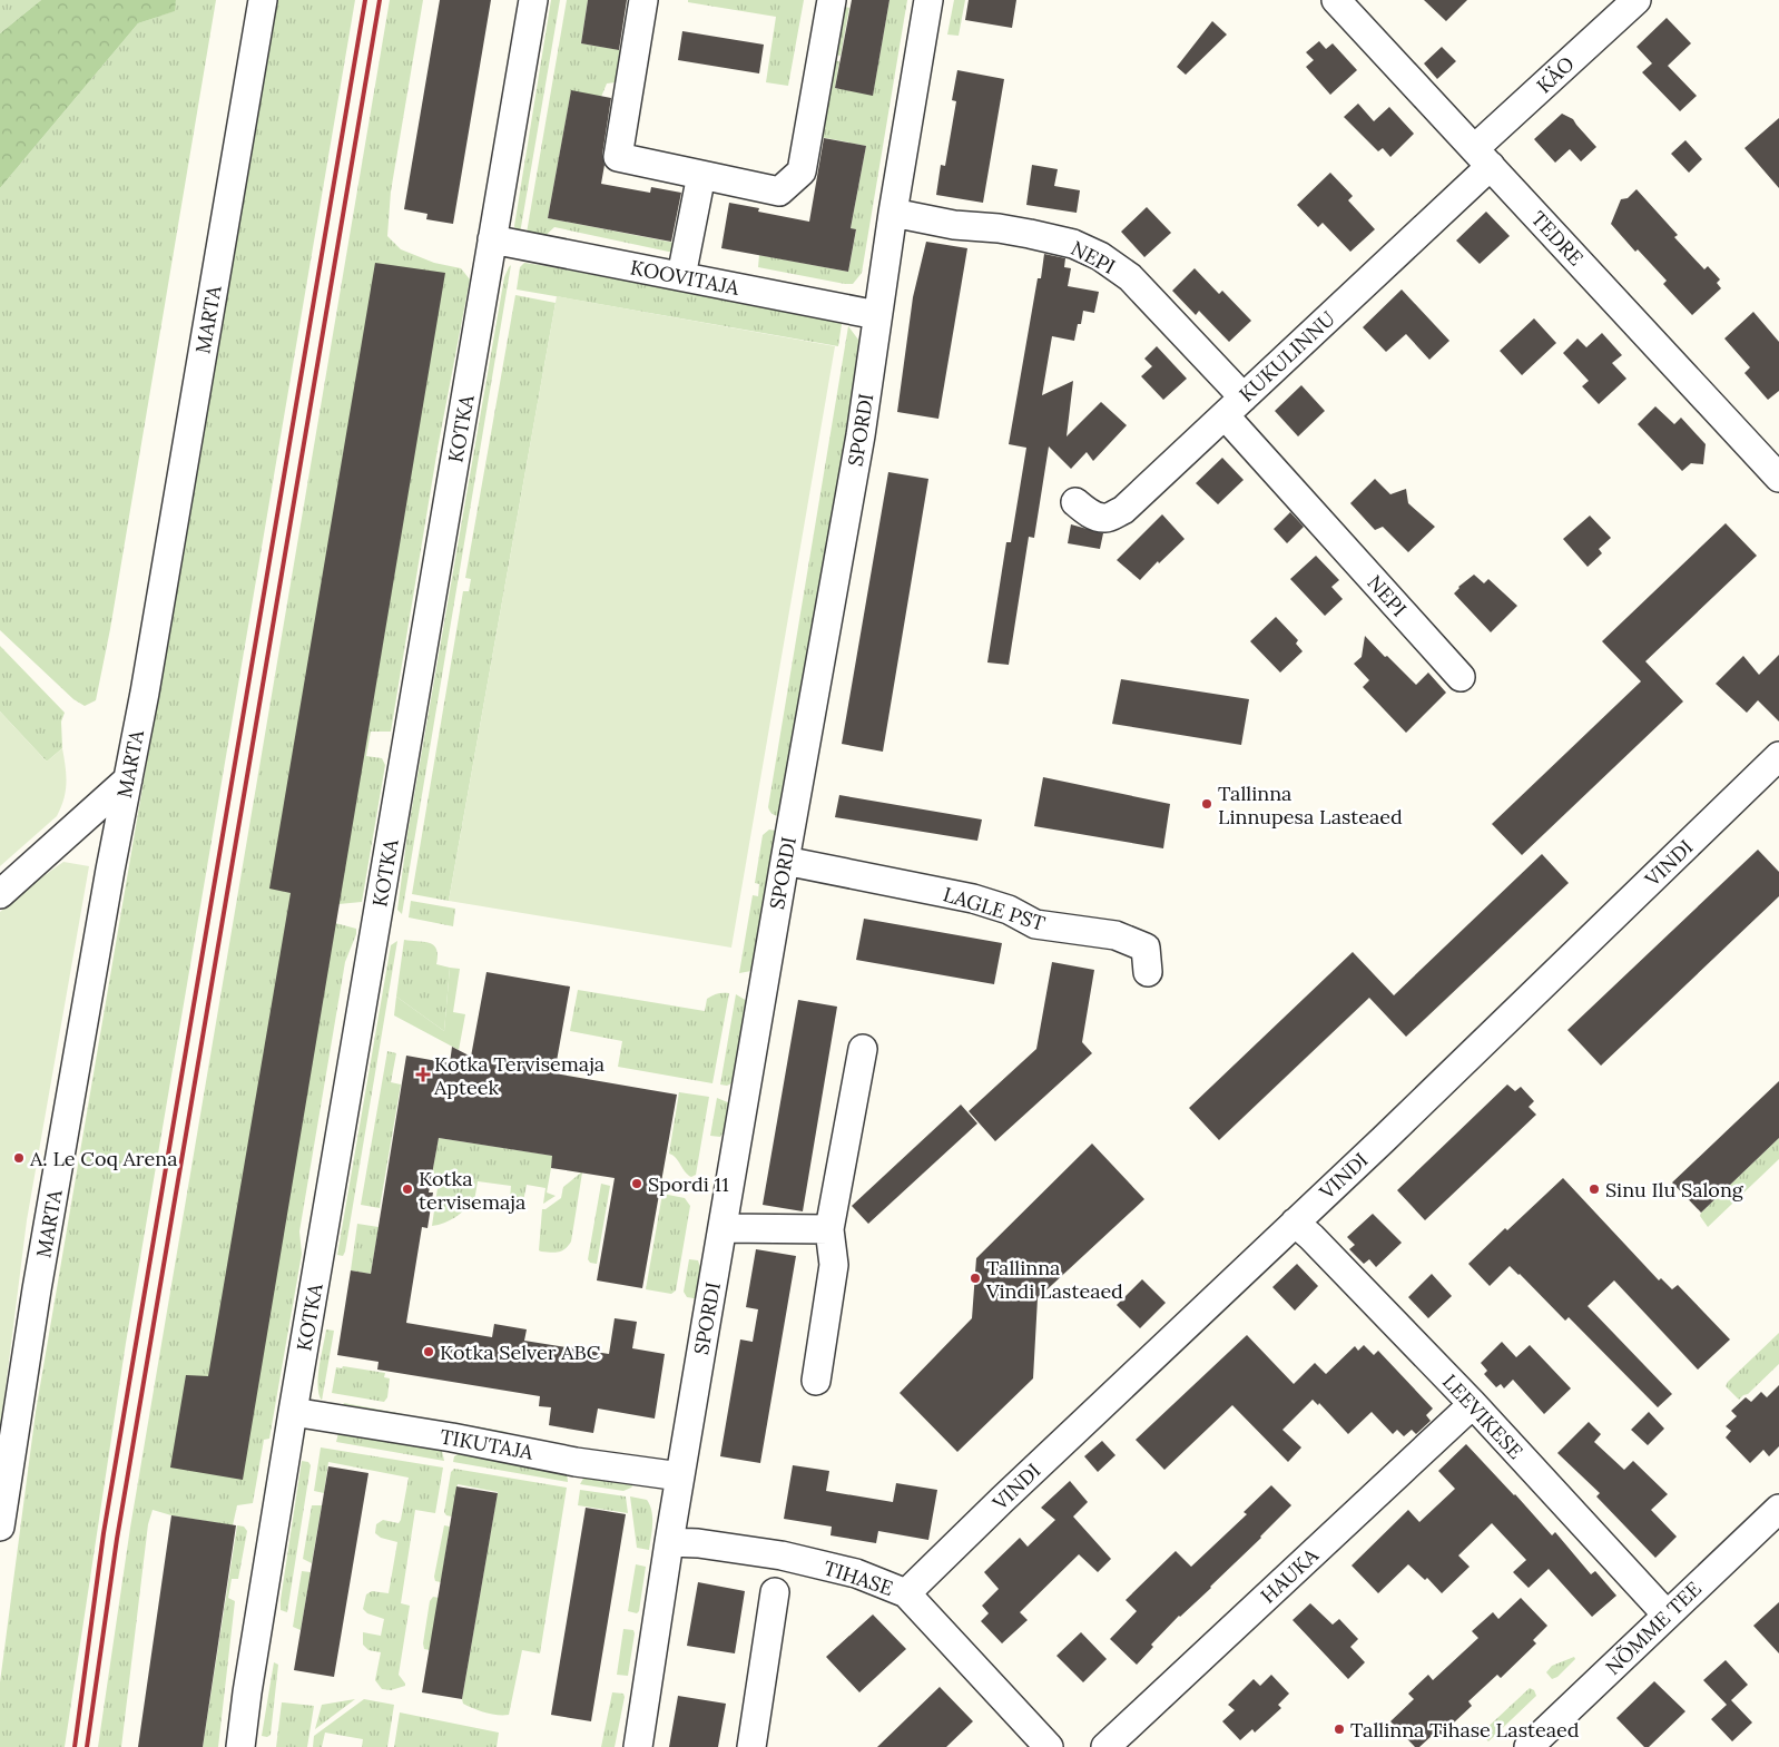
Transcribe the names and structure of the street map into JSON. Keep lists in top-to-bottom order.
{
  "streets": {
    "street": [
      "KÄO",
      "TEDRE",
      "NEPI",
      "KOOVITAJA",
      "MARTA",
      "KUKULINNU",
      "KOTKA",
      "SPORDI",
      "VINDI",
      "LAGLE PST",
      "LEEVIKESE",
      "TIKUTAJA",
      "HAUKA",
      "TIHASE",
      "NÕMME TEE"
    ]
  },
  "crossings": [
    ["KÄO", "TEDRE"],
    ["KÄO", "KUKULINNU"],
    ["TEDRE", "KUKULINNU"],
    ["NEPI", "KUKULINNU"],
    ["NEPI", "SPORDI"],
    ["KOOVITAJA", "KOTKA"],
    ["KOOVITAJA", "SPORDI"],
    ["KOTKA", "TIKUTAJA"],
    ["SPORDI", "LAGLE PST"],
    ["SPORDI", "TIKUTAJA"],
    ["SPORDI", "TIHASE"],
    ["VINDI", "LEEVIKESE"],
    ["VINDI", "TIHASE"],
    ["LEEVIKESE", "HAUKA"],
    ["LEEVIKESE", "NÕMME TEE"]
  ],
  "places": {
    "other": [
      "Tallinna Linnupesa Lasteaed",
      "A. Le Coq Arena",
      "Spordi 11",
      "Kotka tervisemaja",
      "Sinu Ilu Salong",
      "Tallinna Vindi Lasteaed",
      "Kotka Selver ABC",
      "Tallinna Tihase Lasteaed"
    ],
    "health": ["Kotka Tervisemaja Apteek"]
  }
}
